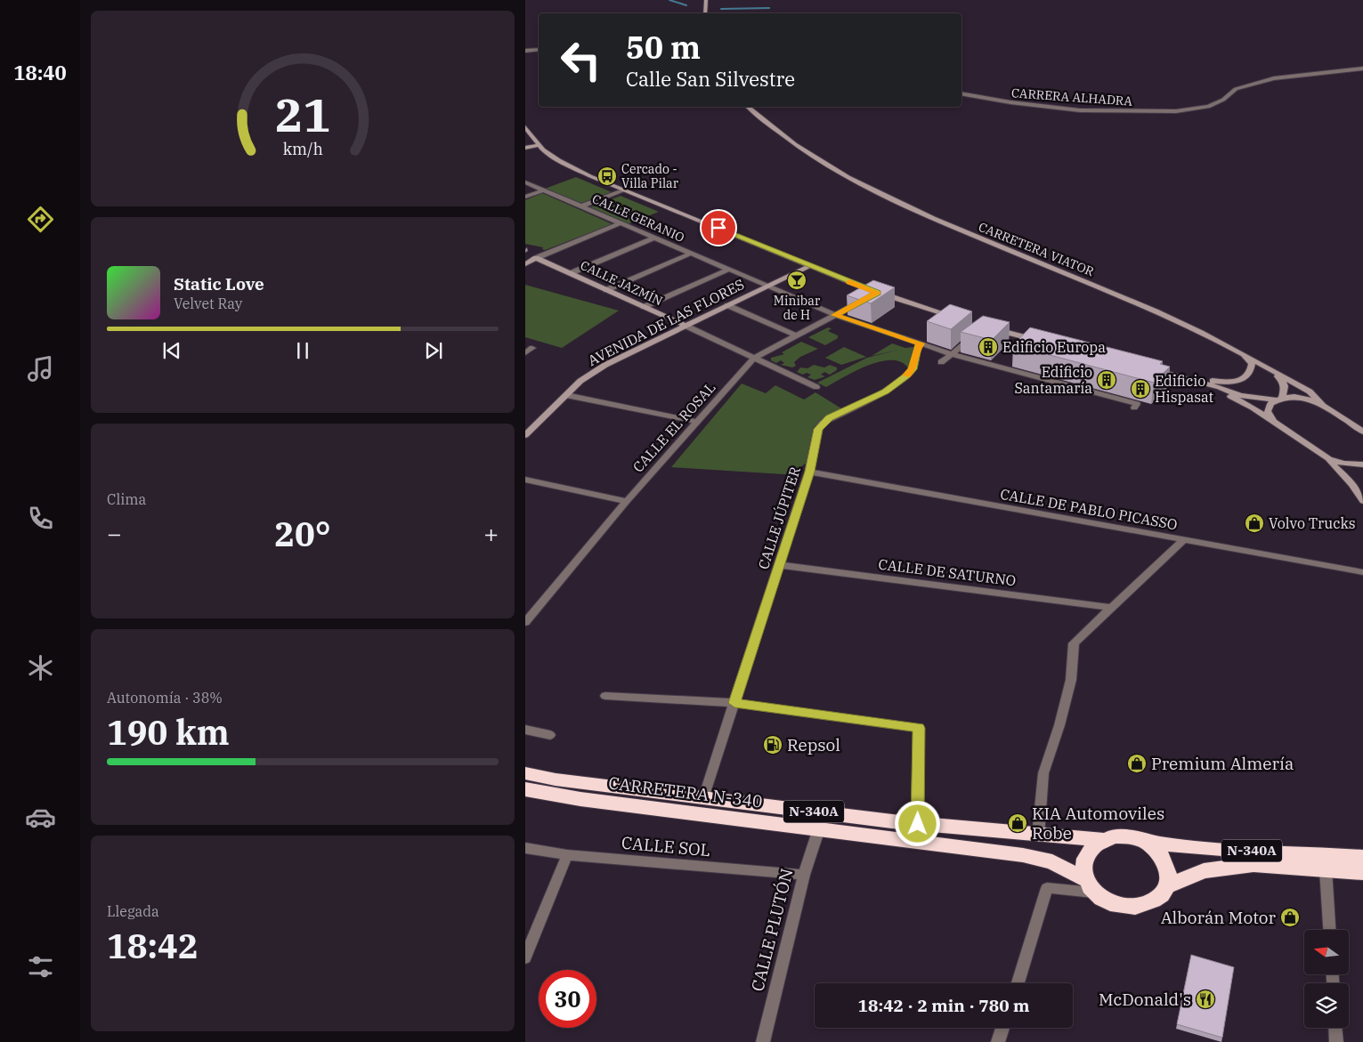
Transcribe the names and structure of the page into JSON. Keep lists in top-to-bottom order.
{
  "streets": {
    "highway": ["CARRETERA N-340", "N-340A"],
    "main road": ["CARRETERA VIATOR", "CALLE JAZMÍN", "AVENIDA DE LAS FLORES"],
    "street": [
      "CARRERA ALHADRA",
      "CALLE GERANIO",
      "CALLE EL ROSAL",
      "CALLE DE PABLO PICASSO",
      "CALLE JÚPITER",
      "CALLE DE SATURNO",
      "CALLE SOL",
      "CALLE PLUTÓN"
    ]
  },
  "crossings": [
    ["CALLE GERANIO", "AVENIDA DE LAS FLORES"],
    ["CALLE GERANIO", "CALLE EL ROSAL"],
    ["CALLE GERANIO", "CALLE JÚPITER"],
    ["CALLE JAZMÍN", "AVENIDA DE LAS FLORES"],
    ["CALLE JAZMÍN", "CALLE EL ROSAL"],
    ["CALLE DE PABLO PICASSO", "CALLE JÚPITER"],
    ["CALLE JÚPITER", "CALLE DE SATURNO"],
    ["CALLE JÚPITER", "N-340A"],
    ["CARRETERA N-340", "N-340A"],
    ["CARRETERA N-340", "CALLE PLUTÓN"],
    ["CALLE SOL", "CALLE PLUTÓN"]
  ],
  "places": {
    "bus stop": ["Cercado - Villa Pilar"],
    "bar": ["Minibar de H"],
    "building": ["Edificio Europa", "Edificio Santamaría", "Edificio Hispasat"],
    "shop": [
      "Volvo Trucks",
      "Premium Almería",
      "KIA Automoviles Robe",
      "Alborán Motor"
    ],
    "fuel station": ["Repsol"],
    "restaurant": ["McDonald's"]
  },
  "north": "left",
  "page": {
    "tabs": "18:40",
    "turn": ["50 m", "Calle San Silvestre"],
    "song": ["Static Love", "Velvet Ray"],
    "tile": [
      "Clima",
      ["Autonomía · 38%", "190 km"],
      ["Llegada", "18:42"]
    ],
    "heat": ["−", "20°", "+"],
    "limit": "30",
    "trip": "18:42 · 2 min · 780 m",
    "gauge": ["21", "km/h"]
  }
}
